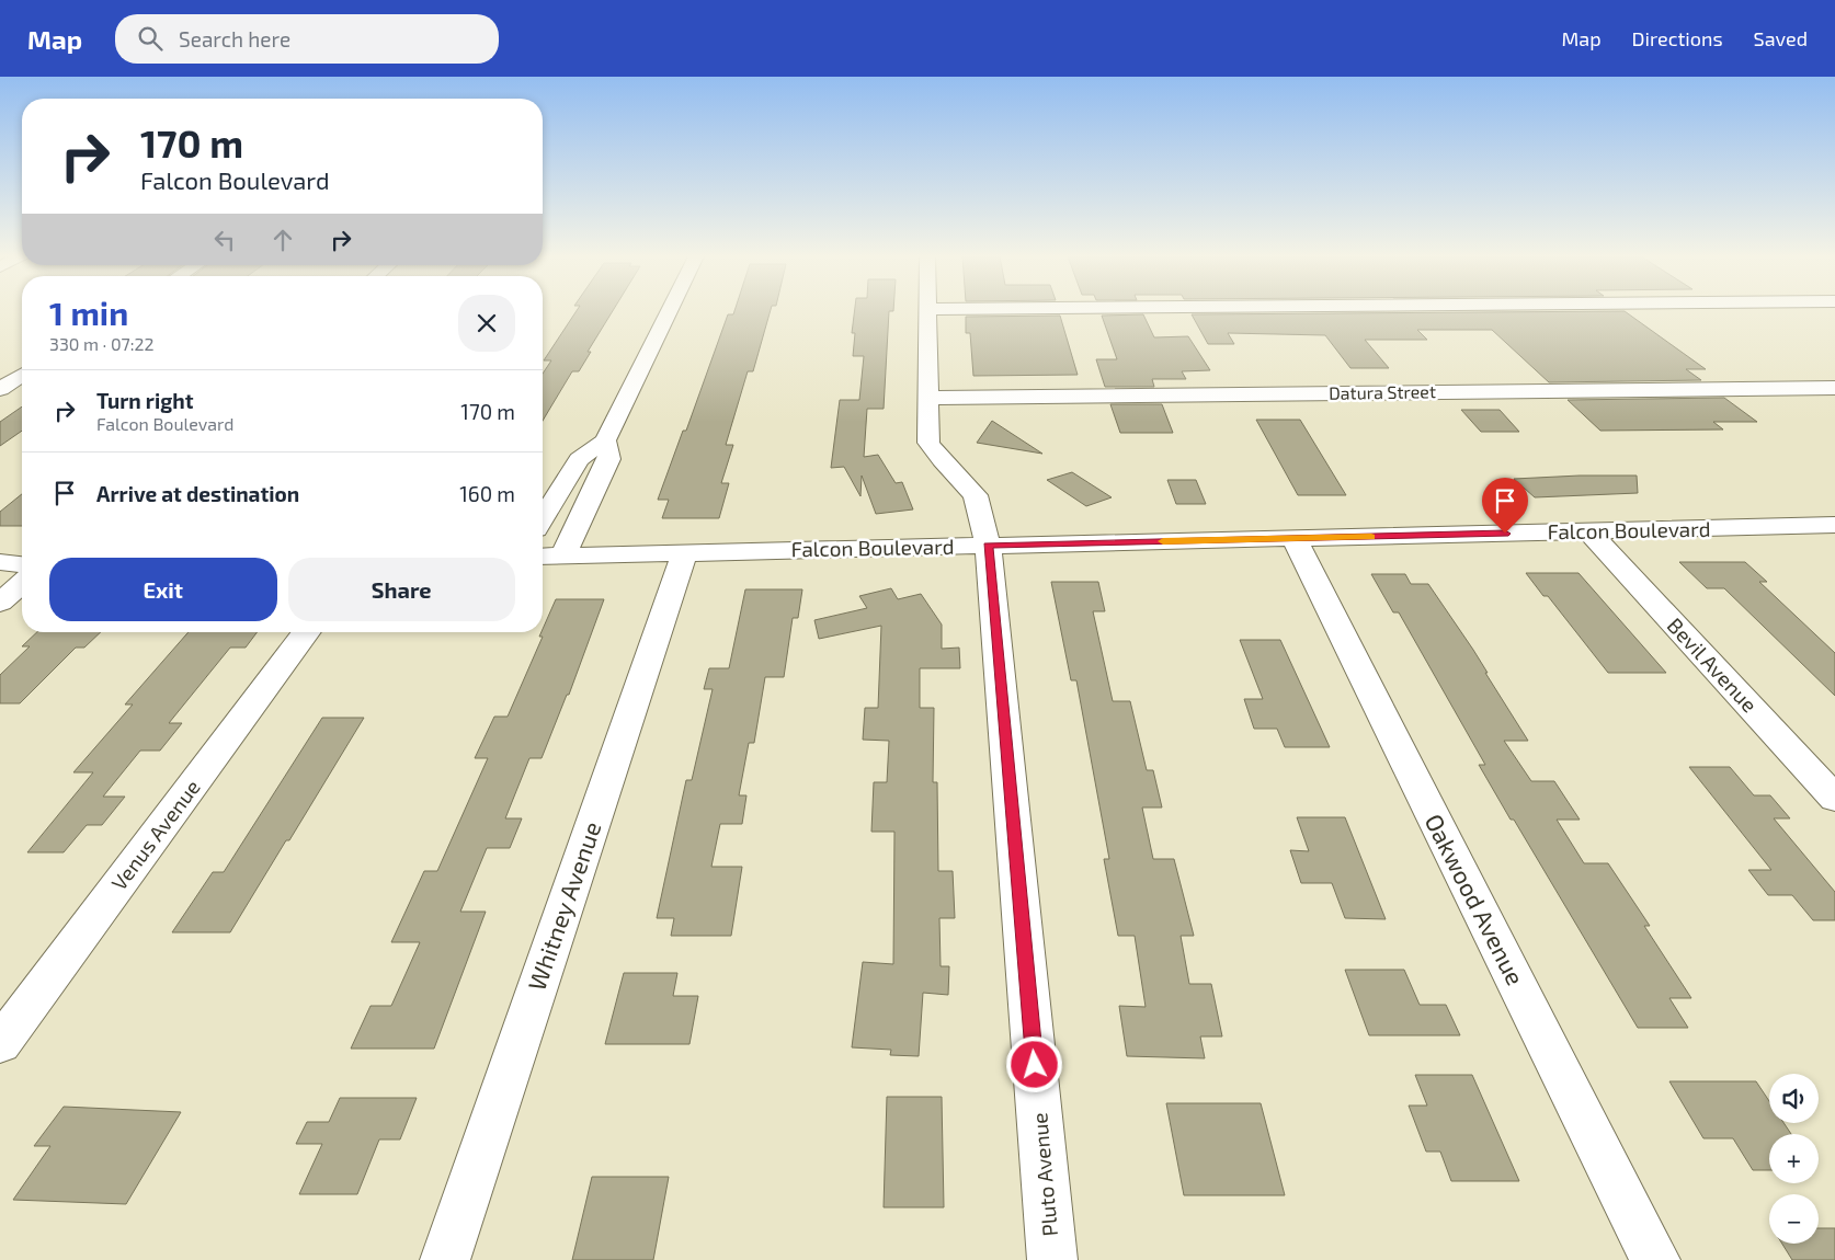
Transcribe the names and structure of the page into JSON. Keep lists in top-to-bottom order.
{
  "streets": {
    "street": [
      "Datura Street",
      "Falcon Boulevard",
      "Bevil Avenue",
      "Venus Avenue",
      "Oakwood Avenue",
      "Whitney Avenue",
      "Pluto Avenue"
    ]
  },
  "crossings": [
    ["Datura Street", "Pluto Avenue"],
    ["Falcon Boulevard", "Bevil Avenue"],
    ["Falcon Boulevard", "Oakwood Avenue"],
    ["Falcon Boulevard", "Whitney Avenue"],
    ["Falcon Boulevard", "Pluto Avenue"]
  ],
  "page": {
    "header": "Map",
    "search": "Search here",
    "nav": ["Map", "Directions", "Saved"],
    "turn": ["170 m", "Falcon Boulevard"],
    "heading": ["1 min", "330 m · 07:22"],
    "list": [
      {
        "name": "Turn right",
        "note": "Falcon Boulevard",
        "value": "170 m"
      },
      {
        "name": "Arrive at destination",
        "value": "160 m"
      }
    ],
    "buttons": ["Exit", "Share"],
    "map_buttons": ["+", "−"]
  }
}
